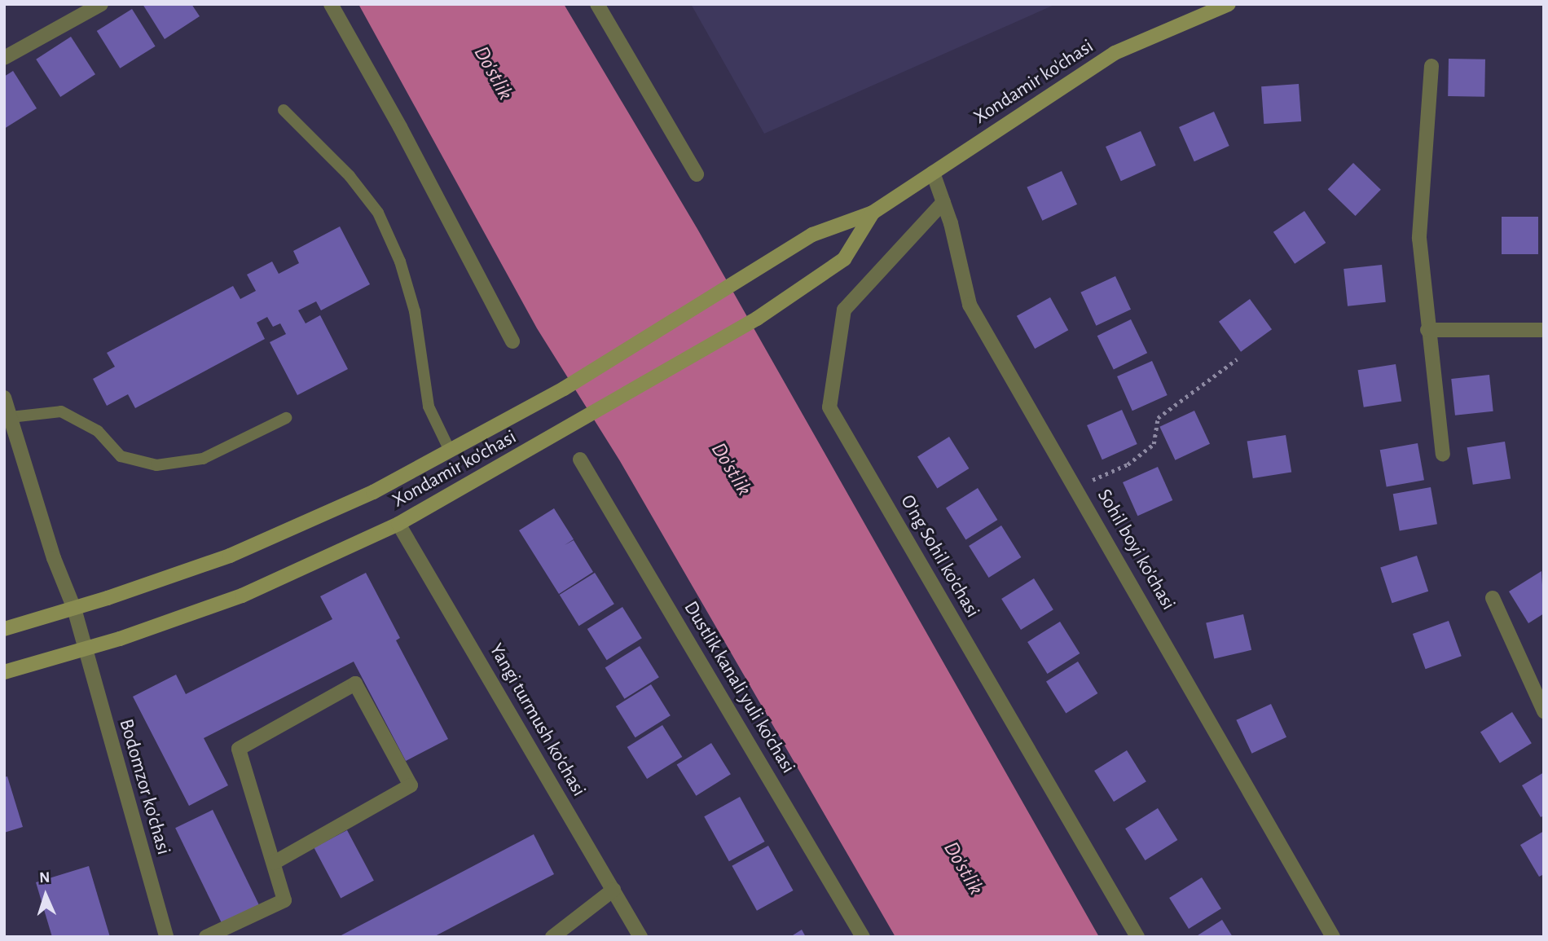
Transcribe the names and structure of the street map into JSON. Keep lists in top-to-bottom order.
{
  "streets": {
    "main road": ["Xondamir ko'chasi"],
    "street": [
      "Sohil boyi ko'chasi",
      "O'ng Sohil ko'chasi",
      "Dustlik kanali yuli ko'chasi",
      "Yangi turmush ko'chasi",
      "Bodomzor ko'chasi"
    ]
  },
  "crossings": [
    ["Xondamir ko'chasi", "Sohil boyi ko'chasi"],
    ["Xondamir ko'chasi", "Yangi turmush ko'chasi"],
    ["Xondamir ko'chasi", "Bodomzor ko'chasi"],
    ["Sohil boyi ko'chasi", "O'ng Sohil ko'chasi"]
  ],
  "water": ["Do'stlik"],
  "north": "top"
}
